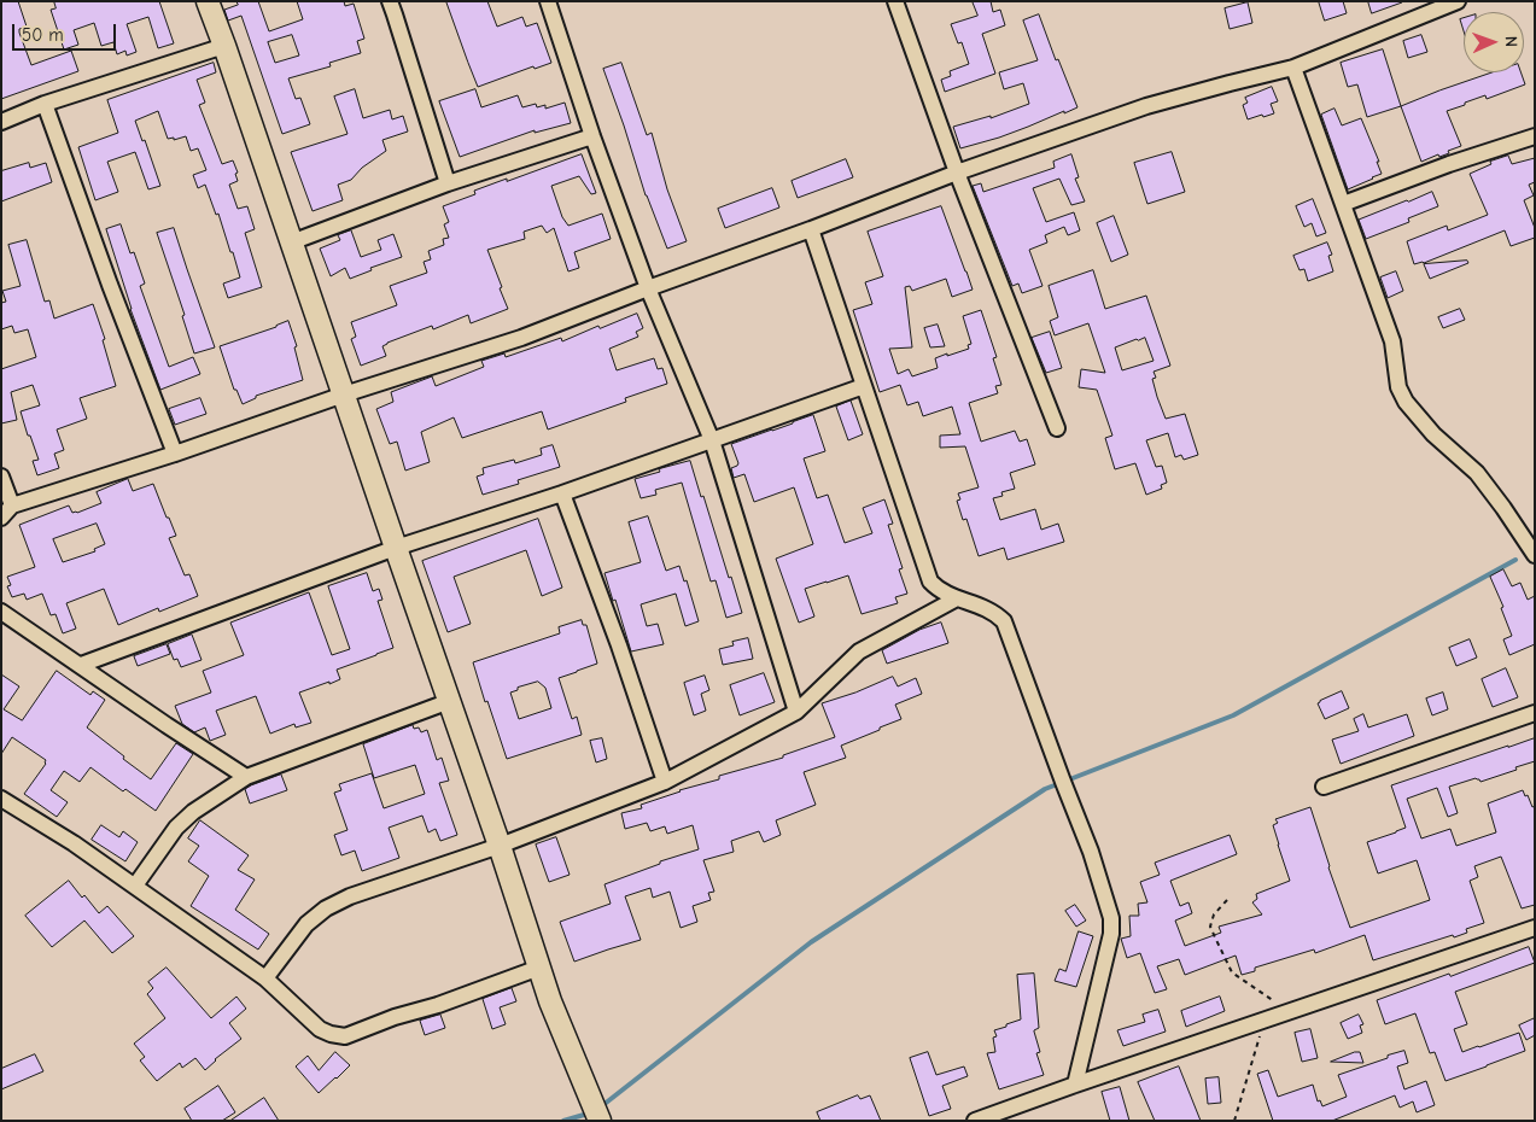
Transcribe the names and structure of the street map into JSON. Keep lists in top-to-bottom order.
{
  "scale_bar": "50 m",
  "north": "right"
}
